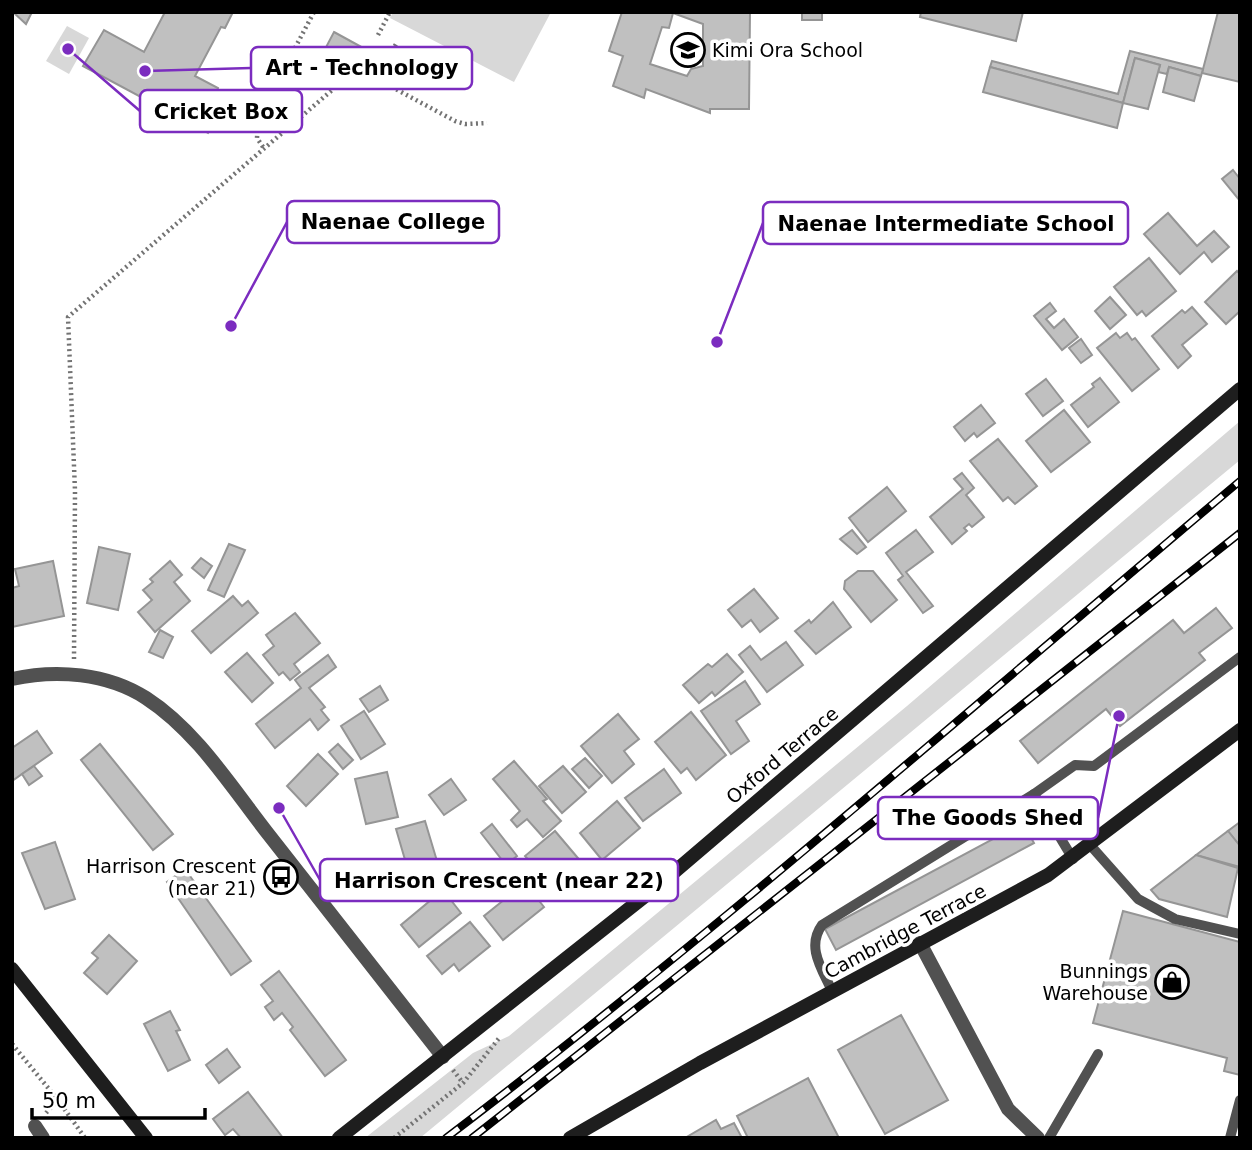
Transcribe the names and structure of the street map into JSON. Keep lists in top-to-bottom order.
{
  "streets": {
    "street": ["Oxford Terrace", "Cambridge Terrace"]
  },
  "places": {
    "other": [
      "Cricket Box",
      "Art - Technology",
      "Naenae College",
      "Naenae Intermediate School",
      "The Goods Shed",
      "Harrison Crescent (near 22)"
    ],
    "school or university": ["Kimi Ora School"],
    "bus stop": ["Harrison Crescent (near 21)"],
    "shop": ["Bunnings Warehouse"]
  },
  "scale_bar": "50 m"
}
